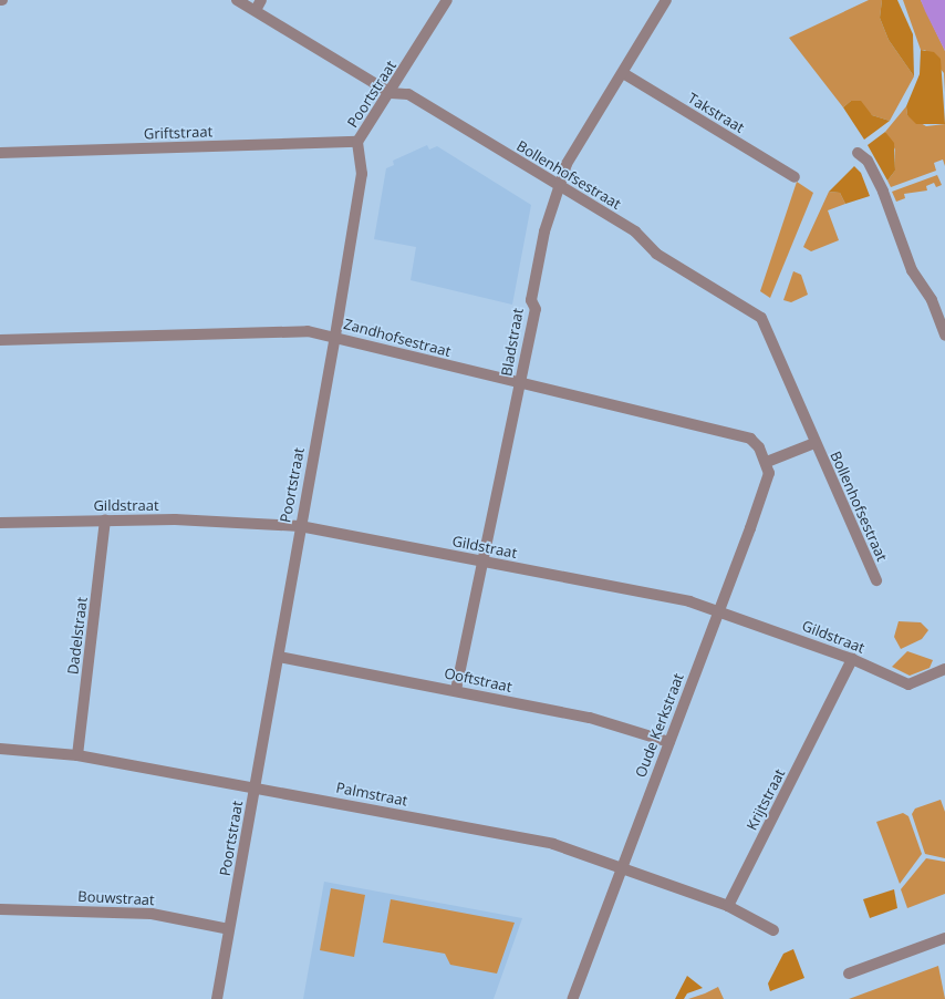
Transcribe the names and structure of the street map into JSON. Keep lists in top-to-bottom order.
{
  "streets": {
    "street": [
      "Poortstraat",
      "Takstraat",
      "Griftstraat",
      "Bollenhofsestraat",
      "Zandhofsestraat",
      "Bladstraat",
      "Gildstraat",
      "Dadelstraat",
      "Ooftstraat",
      "Oude Kerkstraat",
      "Palmstraat",
      "Krijtstraat",
      "Bouwstraat"
    ]
  },
  "crossings": [
    ["Poortstraat", "Griftstraat"],
    ["Poortstraat", "Bollenhofsestraat"],
    ["Poortstraat", "Zandhofsestraat"],
    ["Poortstraat", "Gildstraat"],
    ["Poortstraat", "Ooftstraat"],
    ["Poortstraat", "Palmstraat"],
    ["Poortstraat", "Bouwstraat"],
    ["Takstraat", "Bladstraat"],
    ["Bollenhofsestraat", "Zandhofsestraat"],
    ["Bollenhofsestraat", "Bladstraat"],
    ["Bollenhofsestraat", "Oude Kerkstraat"],
    ["Zandhofsestraat", "Bladstraat"],
    ["Zandhofsestraat", "Oude Kerkstraat"],
    ["Bladstraat", "Gildstraat"],
    ["Bladstraat", "Ooftstraat"],
    ["Gildstraat", "Dadelstraat"],
    ["Gildstraat", "Oude Kerkstraat"],
    ["Gildstraat", "Krijtstraat"],
    ["Dadelstraat", "Palmstraat"],
    ["Ooftstraat", "Oude Kerkstraat"],
    ["Oude Kerkstraat", "Palmstraat"],
    ["Palmstraat", "Krijtstraat"]
  ]
}
